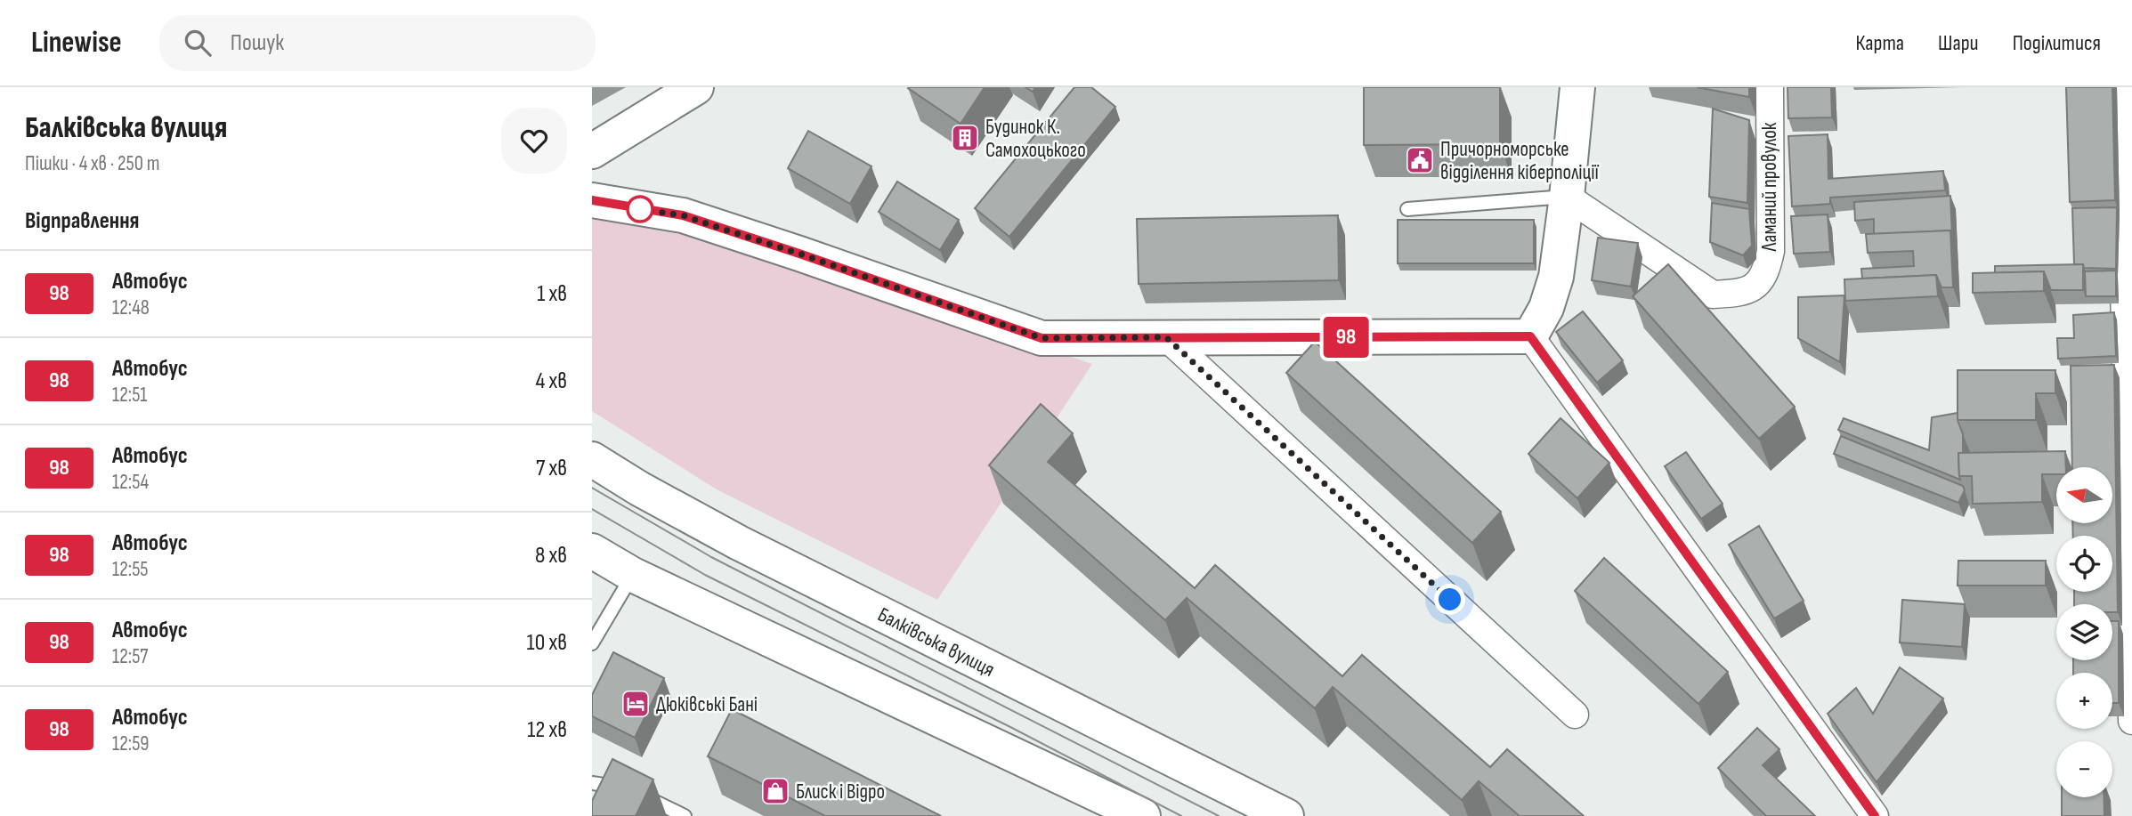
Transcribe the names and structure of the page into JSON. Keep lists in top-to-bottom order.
{
  "streets": {
    "main road": ["Балківська вулиця"],
    "street": ["Ламаний провулок"]
  },
  "places": {
    "building": ["Будинок К. Самохоцького"],
    "public building": ["Причорноморське відділення кіберполіції"],
    "hotel": ["Дюківські Бані"],
    "shop": ["Блиск і Відро"]
  },
  "lines": ["bus line 98"],
  "north": "left",
  "page": {
    "header": "Linewise",
    "search": "Пошук",
    "nav": ["Карта", "Шари", "Поділитися"],
    "heading": [
      ["Балківська вулиця", "Пішки · 4 хв · 250 m"],
      "Відправлення"
    ],
    "on_map": "98",
    "list": [
      {
        "mark": "98",
        "name": "Автобус",
        "note": "12:48",
        "value": "1 хв"
      },
      {
        "mark": "98",
        "name": "Автобус",
        "note": "12:51",
        "value": "4 хв"
      },
      {
        "mark": "98",
        "name": "Автобус",
        "note": "12:54",
        "value": "7 хв"
      },
      {
        "mark": "98",
        "name": "Автобус",
        "note": "12:55",
        "value": "8 хв"
      },
      {
        "mark": "98",
        "name": "Автобус",
        "note": "12:57",
        "value": "10 хв"
      },
      {
        "mark": "98",
        "name": "Автобус",
        "note": "12:59",
        "value": "12 хв"
      }
    ],
    "map_buttons": ["+", "−"]
  }
}
